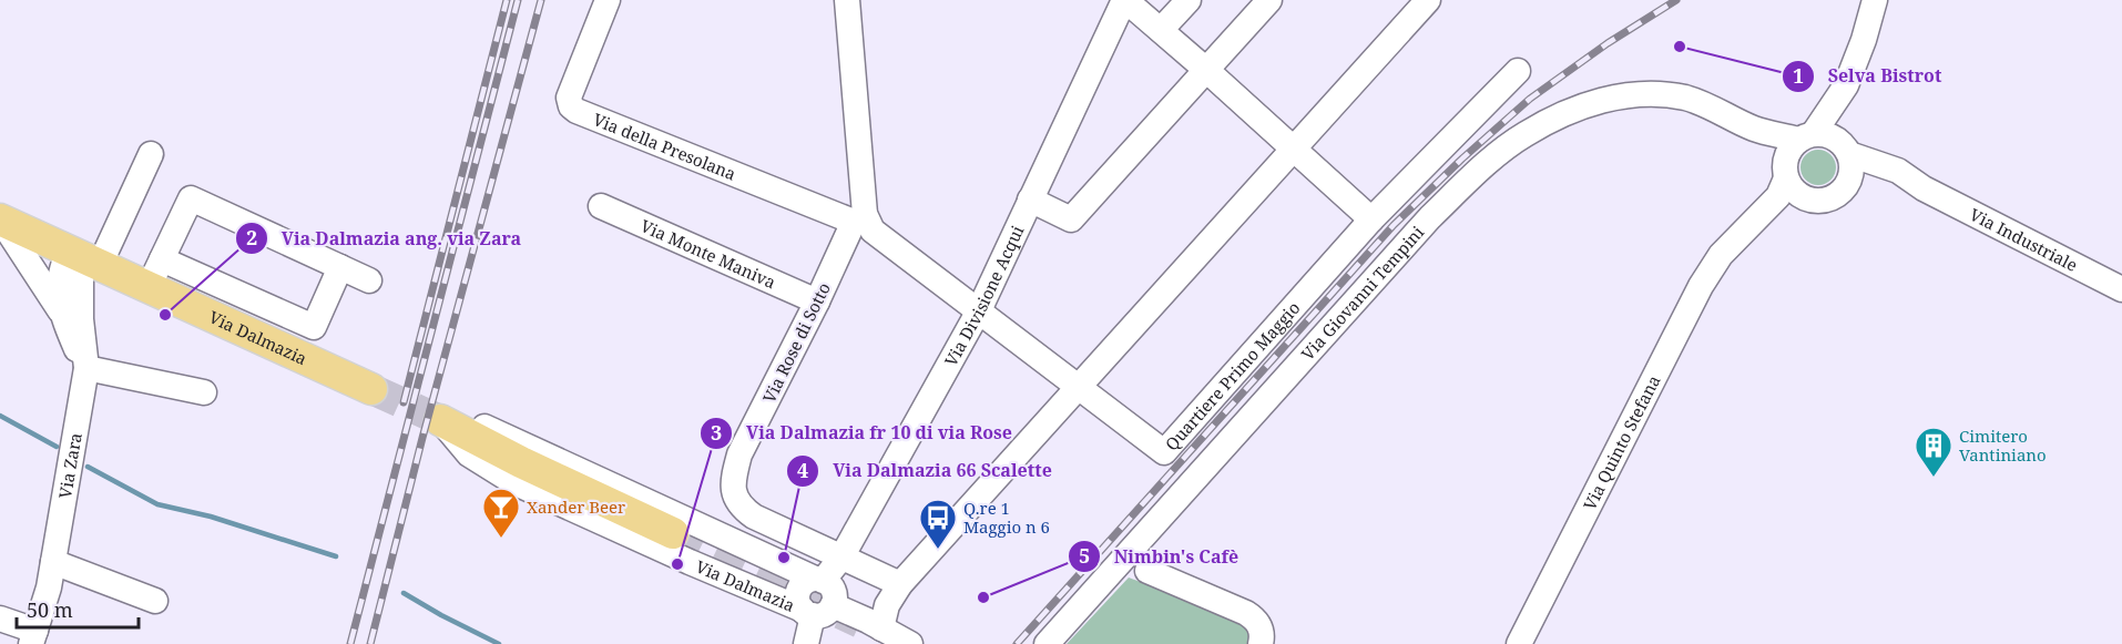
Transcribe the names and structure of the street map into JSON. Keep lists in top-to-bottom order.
{
  "streets": {
    "main road": ["Via Dalmazia"],
    "street": [
      "Via della Presolana",
      "Via Industriale",
      "Via Monte Maniva",
      "Via Giovanni Tempini",
      "Via Divisione Acqui",
      "Via Rose di Sotto",
      "Quartiere Primo Maggio",
      "Via Quinto Stefana",
      "Via Zara"
    ]
  },
  "crossings": [
    ["Via della Presolana", "Via Rose di Sotto"],
    ["Via della Presolana", "Quartiere Primo Maggio"],
    ["Via Industriale", "Via Giovanni Tempini"],
    ["Via Industriale", "Via Quinto Stefana"],
    ["Via Monte Maniva", "Via Rose di Sotto"],
    ["Via Giovanni Tempini", "Via Quinto Stefana"],
    ["Via Divisione Acqui", "Via Dalmazia"],
    ["Via Divisione Acqui", "Via Rose di Sotto"],
    ["Via Divisione Acqui", "Quartiere Primo Maggio"],
    ["Via Dalmazia", "Via Zara"],
    ["Via Rose di Sotto", "Quartiere Primo Maggio"]
  ],
  "places": {
    "other": [
      "Selva Bistrot",
      "Via Dalmazia ang. via Zara",
      "Via Dalmazia 66 Scalette",
      "Via Dalmazia fr 10 di via Rose",
      "Nimbin's Cafè"
    ],
    "building": ["Cimitero Vantiniano"],
    "bar": ["Xander Beer"],
    "bus stop": ["Q.re 1 Maggio n 6"]
  },
  "scale_bar": "50 m"
}
